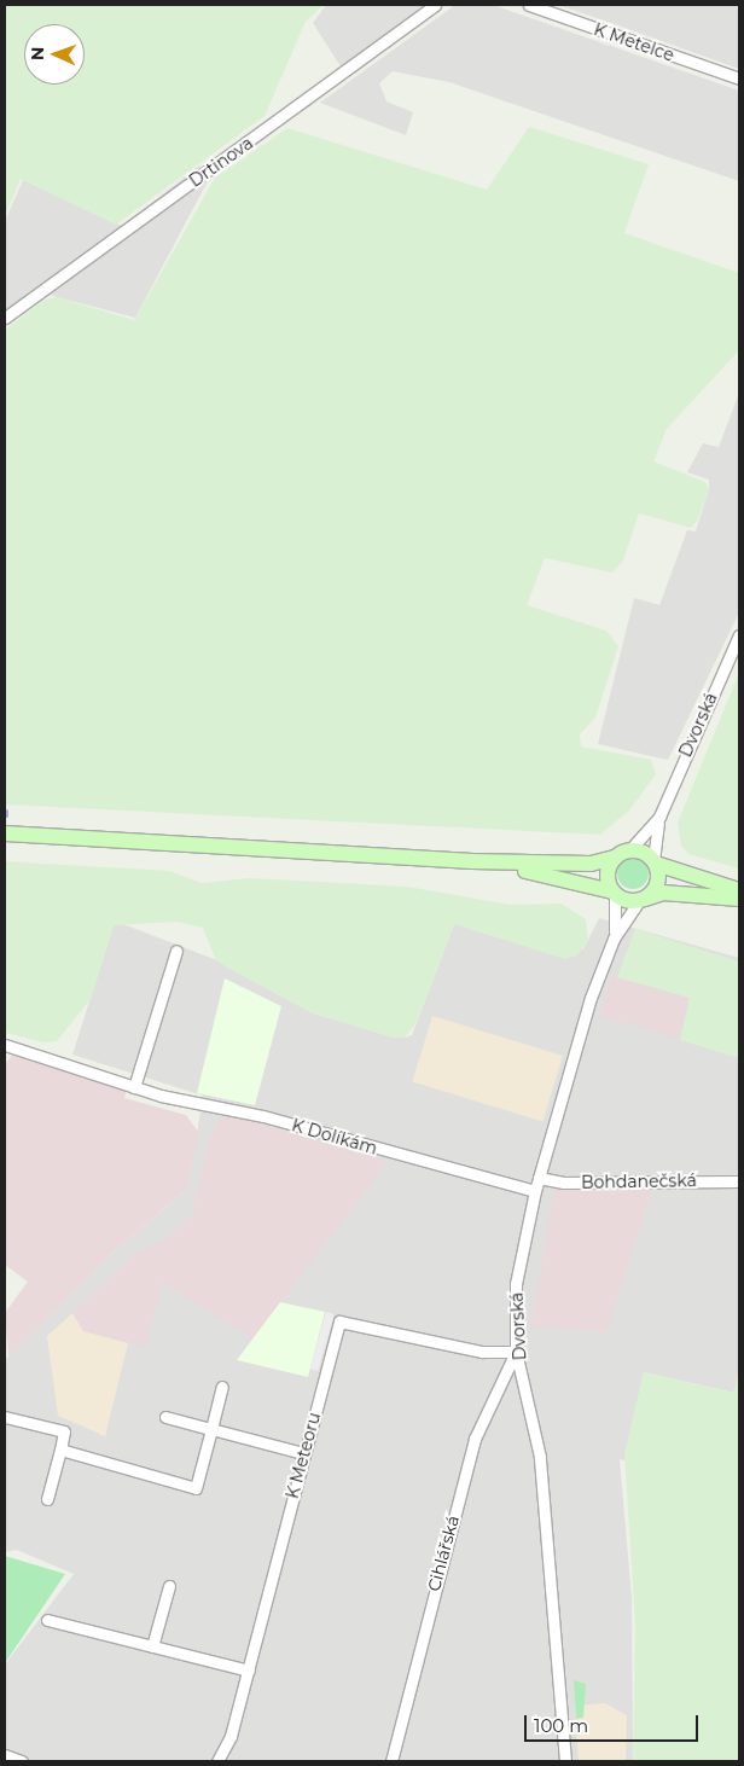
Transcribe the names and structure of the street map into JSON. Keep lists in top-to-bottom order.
{
  "streets": {
    "main road": ["Dvorská"],
    "street": [
      "K Metelce",
      "Drtinova",
      "K Dolíkám",
      "Bohdanečská",
      "K Meteoru",
      "Cihlářská"
    ]
  },
  "crossings": [
    ["Dvorská", "K Dolíkám"],
    ["Dvorská", "Bohdanečská"],
    ["Dvorská", "K Meteoru"],
    ["Dvorská", "Cihlářská"],
    ["K Meteoru", "Cihlářská"]
  ],
  "scale_bar": "100 m",
  "north": "left"
}
